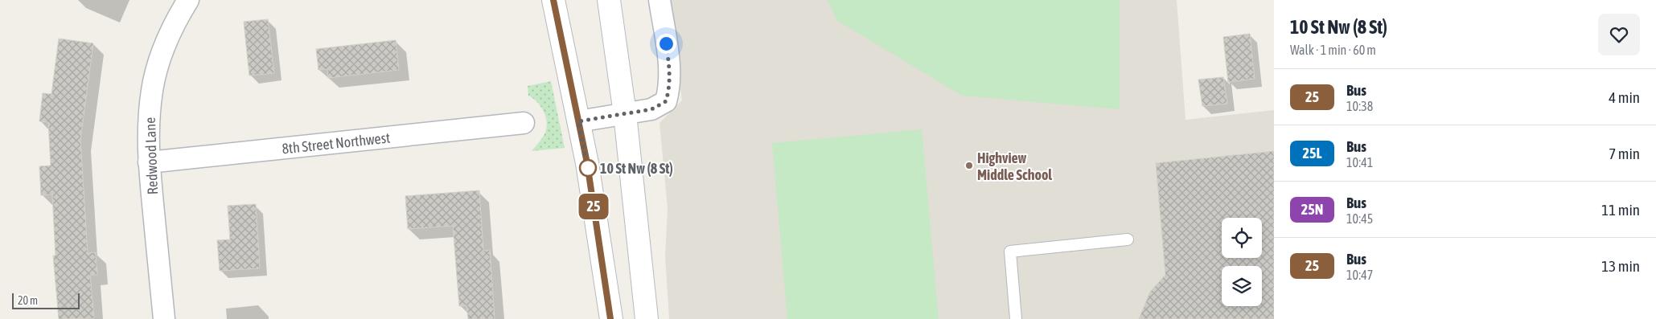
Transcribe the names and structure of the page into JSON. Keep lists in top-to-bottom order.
{
  "streets": {
    "street": ["8th Street Northwest", "Redwood Lane"]
  },
  "crossings": [
    ["8th Street Northwest", "Redwood Lane"]
  ],
  "places": ["Highview Middle School", "10 St Nw (8 St)"],
  "lines": ["bus line 25"],
  "scale_bar": "20 m",
  "page": {
    "on_map": "25",
    "heading": ["10 St Nw (8 St)", "Walk · 1 min · 60 m"],
    "list": [
      {
        "mark": "25",
        "name": "Bus",
        "note": "10:38",
        "value": "4 min"
      },
      {
        "mark": "25L",
        "name": "Bus",
        "note": "10:41",
        "value": "7 min"
      },
      {
        "mark": "25N",
        "name": "Bus",
        "note": "10:45",
        "value": "11 min"
      },
      {
        "mark": "25",
        "name": "Bus",
        "note": "10:47",
        "value": "13 min"
      }
    ],
    "scale": "20 m"
  }
}
